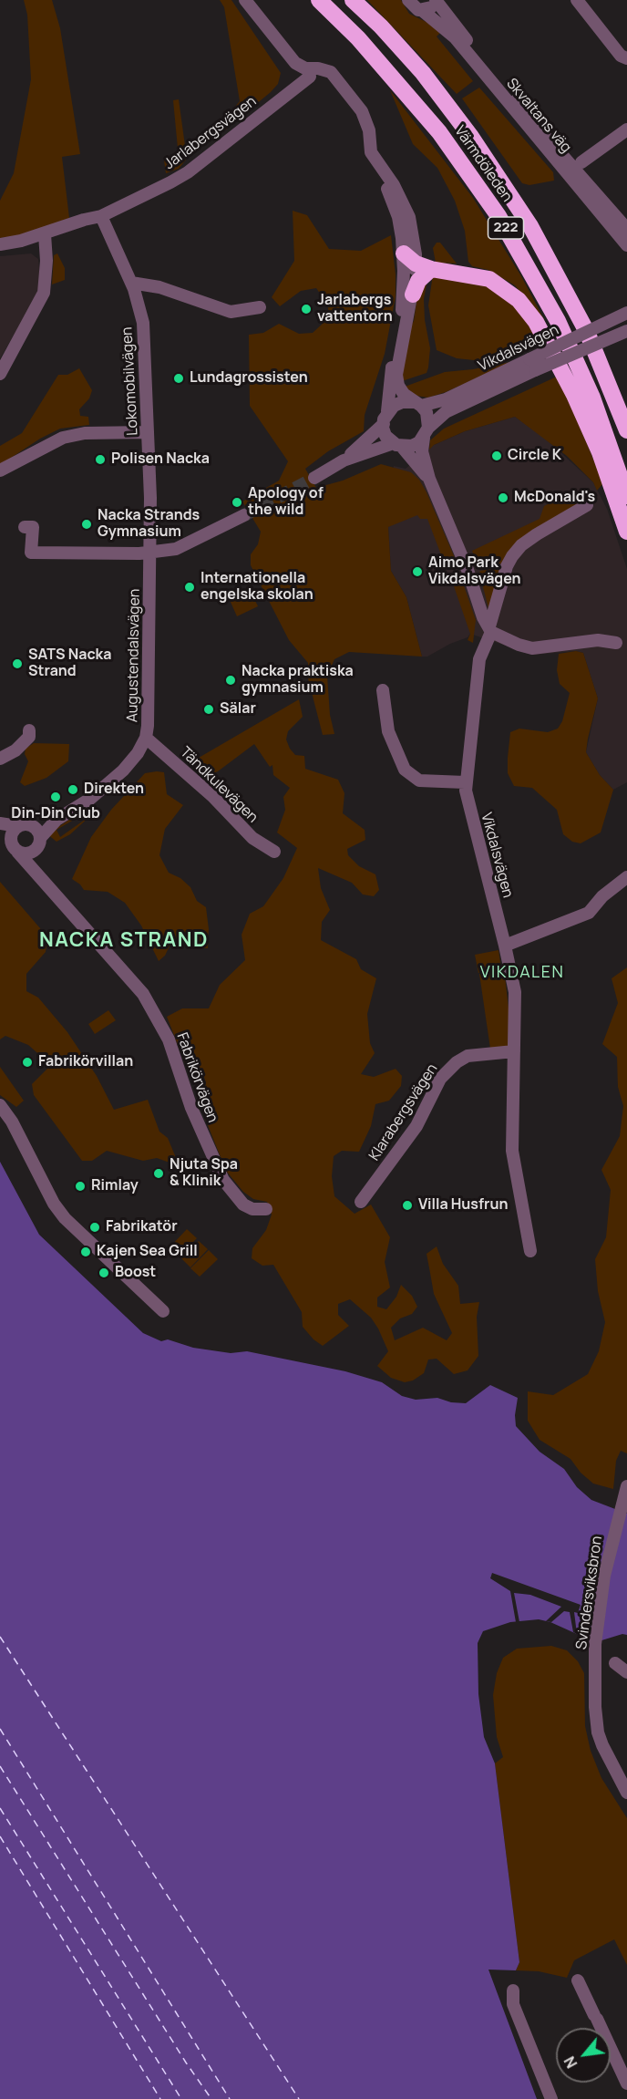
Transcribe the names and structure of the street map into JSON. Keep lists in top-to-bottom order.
{
  "streets": {
    "highway": ["Värmdöleden", "222"],
    "street": [
      "Skvaltans väg",
      "Jarlabergsvägen",
      "Vikdalsvägen",
      "Lokomobilvägen",
      "Augustendalsvägen",
      "Tändkulevägen",
      "Fabrikörvägen",
      "Klarabergsvägen",
      "Svindersviksbron"
    ]
  },
  "crossings": [
    ["Jarlabergsvägen", "Lokomobilvägen"],
    ["Vikdalsvägen", "Klarabergsvägen"],
    ["Lokomobilvägen", "Augustendalsvägen"],
    ["Augustendalsvägen", "Tändkulevägen"],
    ["Augustendalsvägen", "Fabrikörvägen"]
  ],
  "districts": ["NACKA STRAND", "VIKDALEN"],
  "places": [
    "Jarlabergs vattentorn",
    "Lundagrossisten",
    "Circle K",
    "Polisen Nacka",
    "McDonald's",
    "Apology of the wild",
    "Nacka Strands Gymnasium",
    "Aimo Park Vikdalsvägen",
    "Internationella engelska skolan",
    "SATS Nacka Strand",
    "Nacka praktiska gymnasium",
    "Sälar",
    "Direkten",
    "Din-Din Club",
    "Fabrikörvillan",
    "Njuta Spa & Klinik",
    "Rimlay",
    "Villa Husfrun",
    "Fabrikatör",
    "Kajen Sea Grill",
    "Boost"
  ],
  "north": "bottom left"
}
